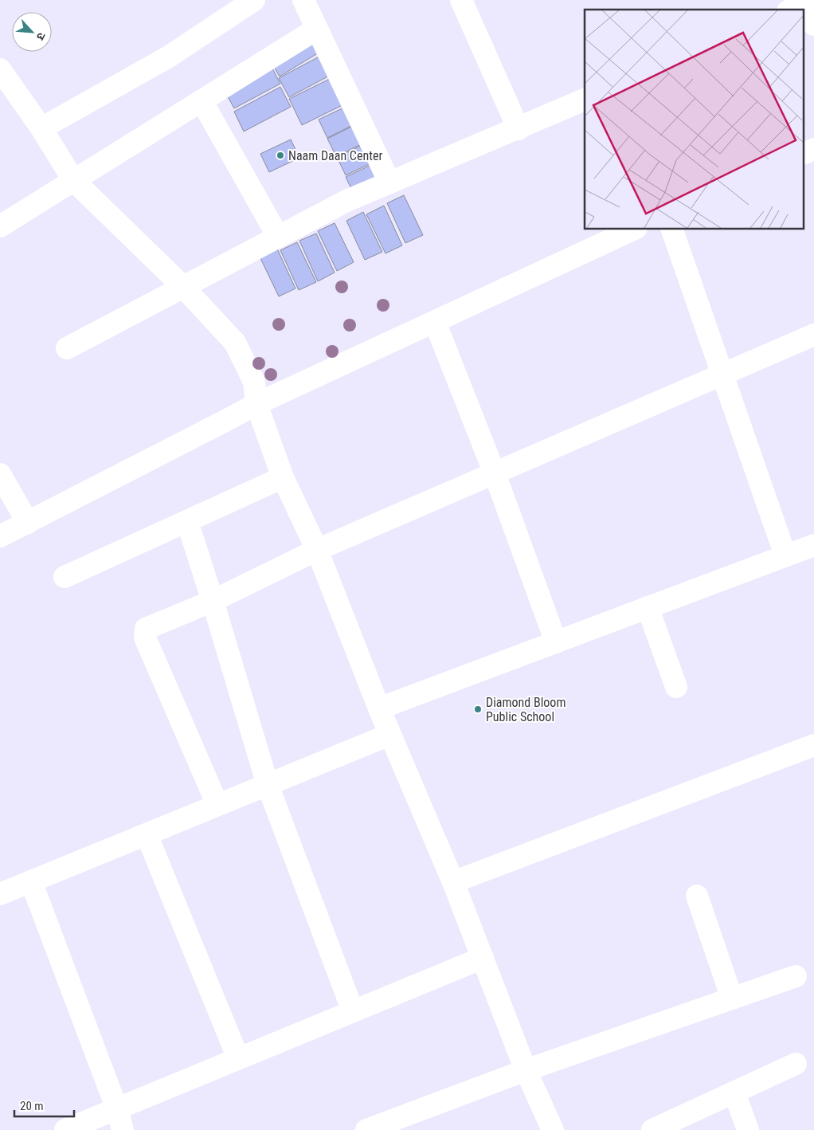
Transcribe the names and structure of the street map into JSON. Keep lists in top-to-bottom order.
{
  "places": ["Naam Daan Center", "Diamond Bloom Public School"],
  "scale_bar": "20 m",
  "north": "bottom right"
}
